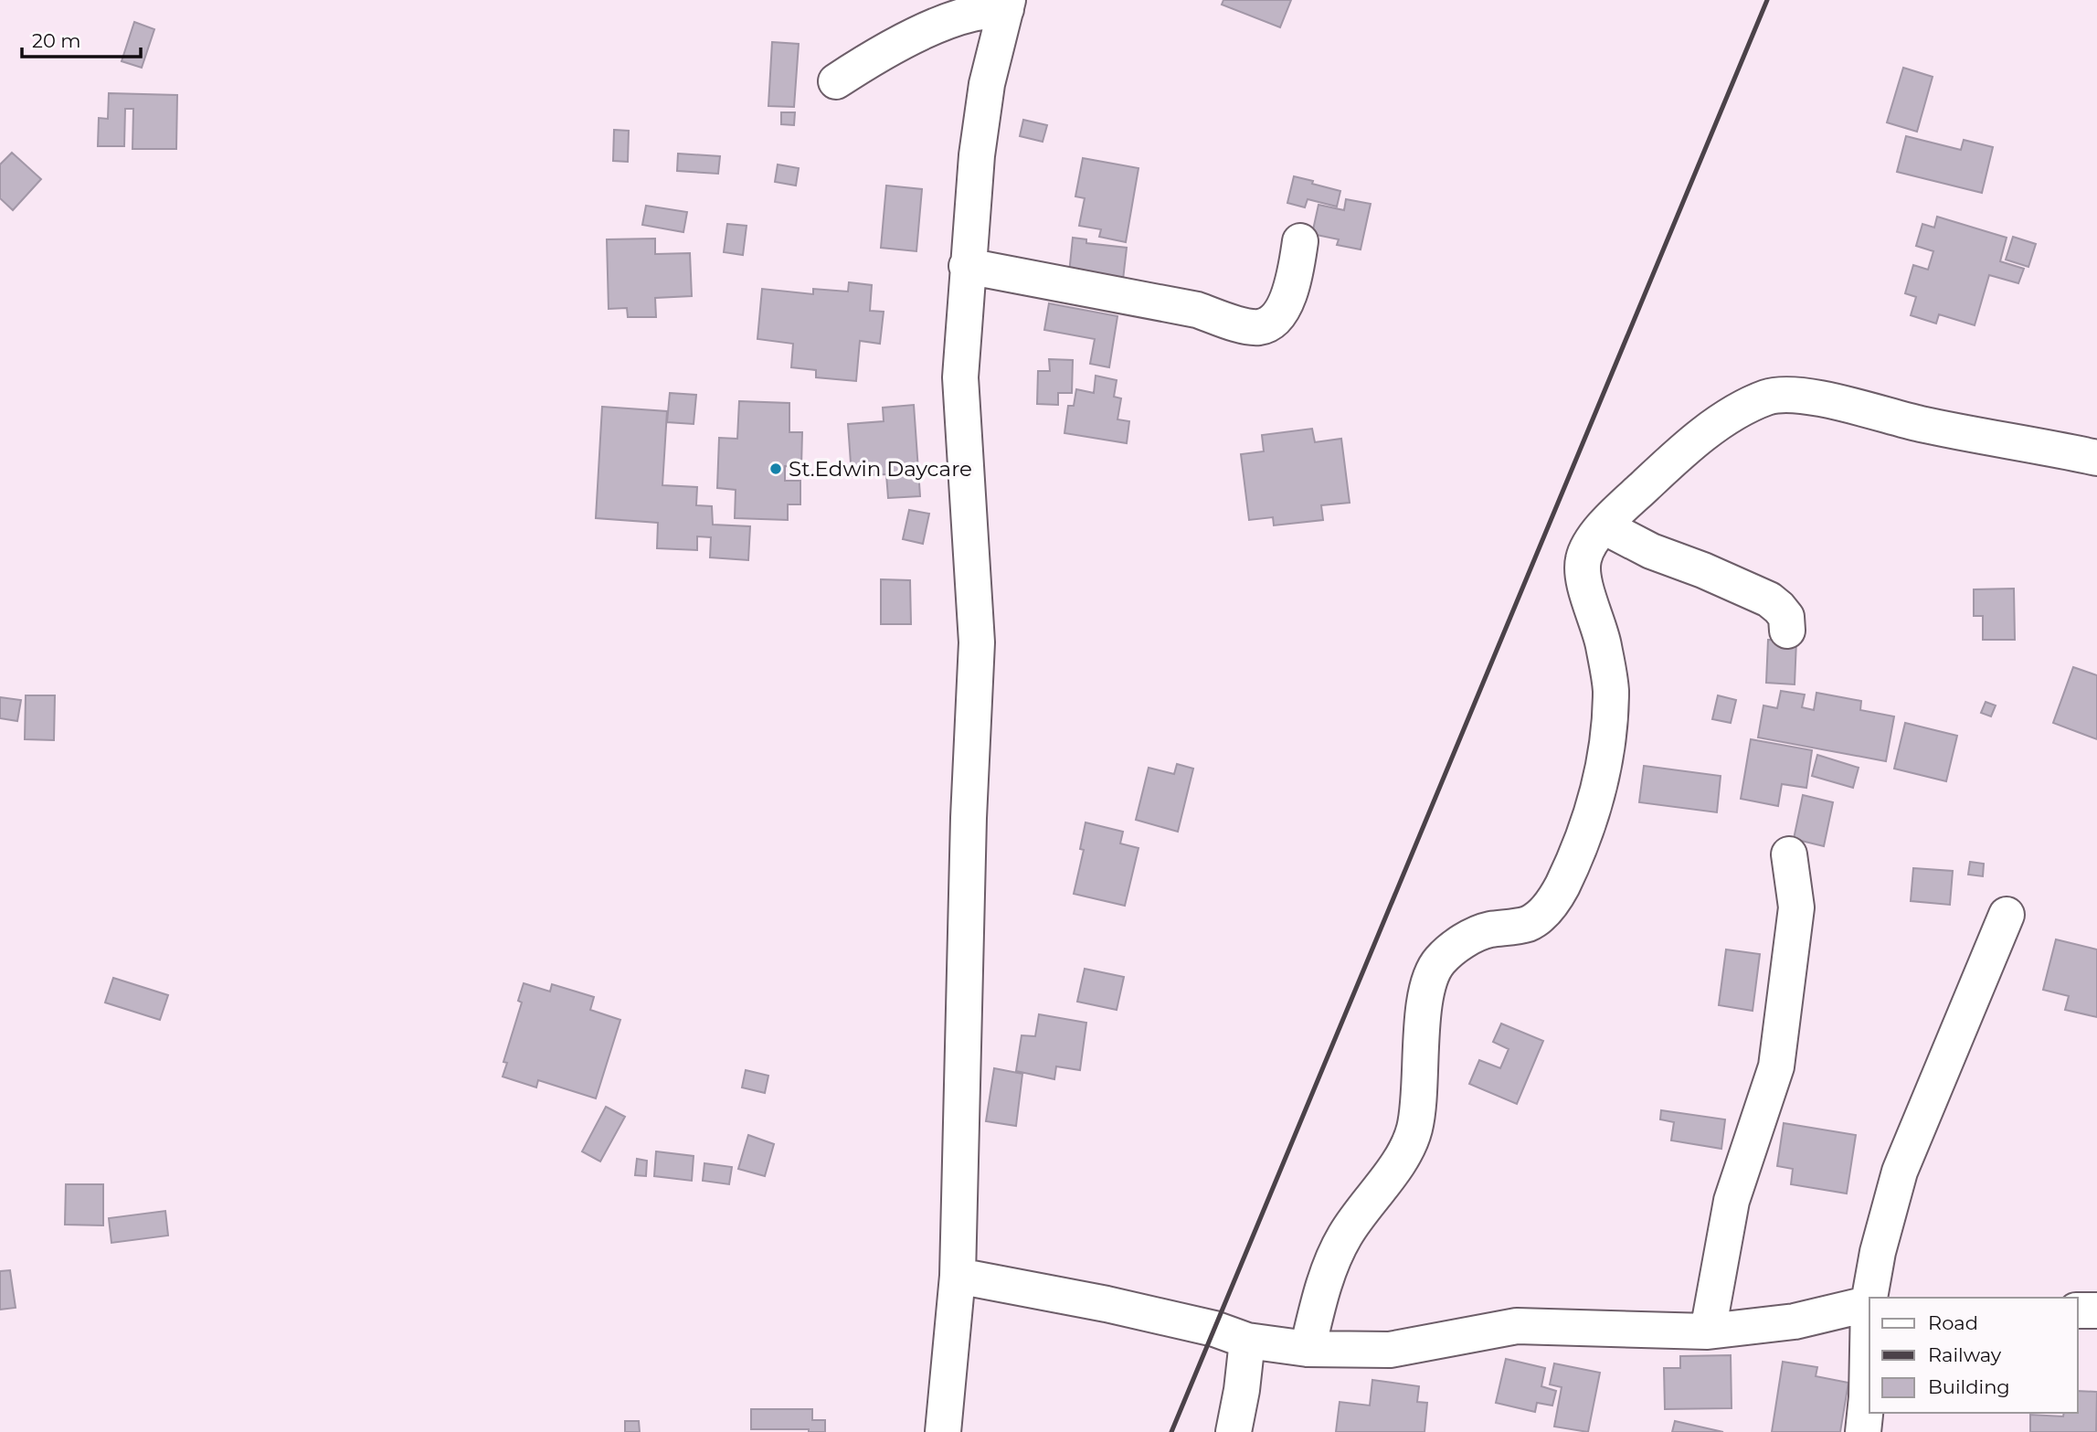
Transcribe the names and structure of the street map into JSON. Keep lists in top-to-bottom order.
{
  "places": ["St.Edwin Daycare"],
  "legend": ["Road", "Railway", "Building"],
  "scale_bar": "20 m"
}
